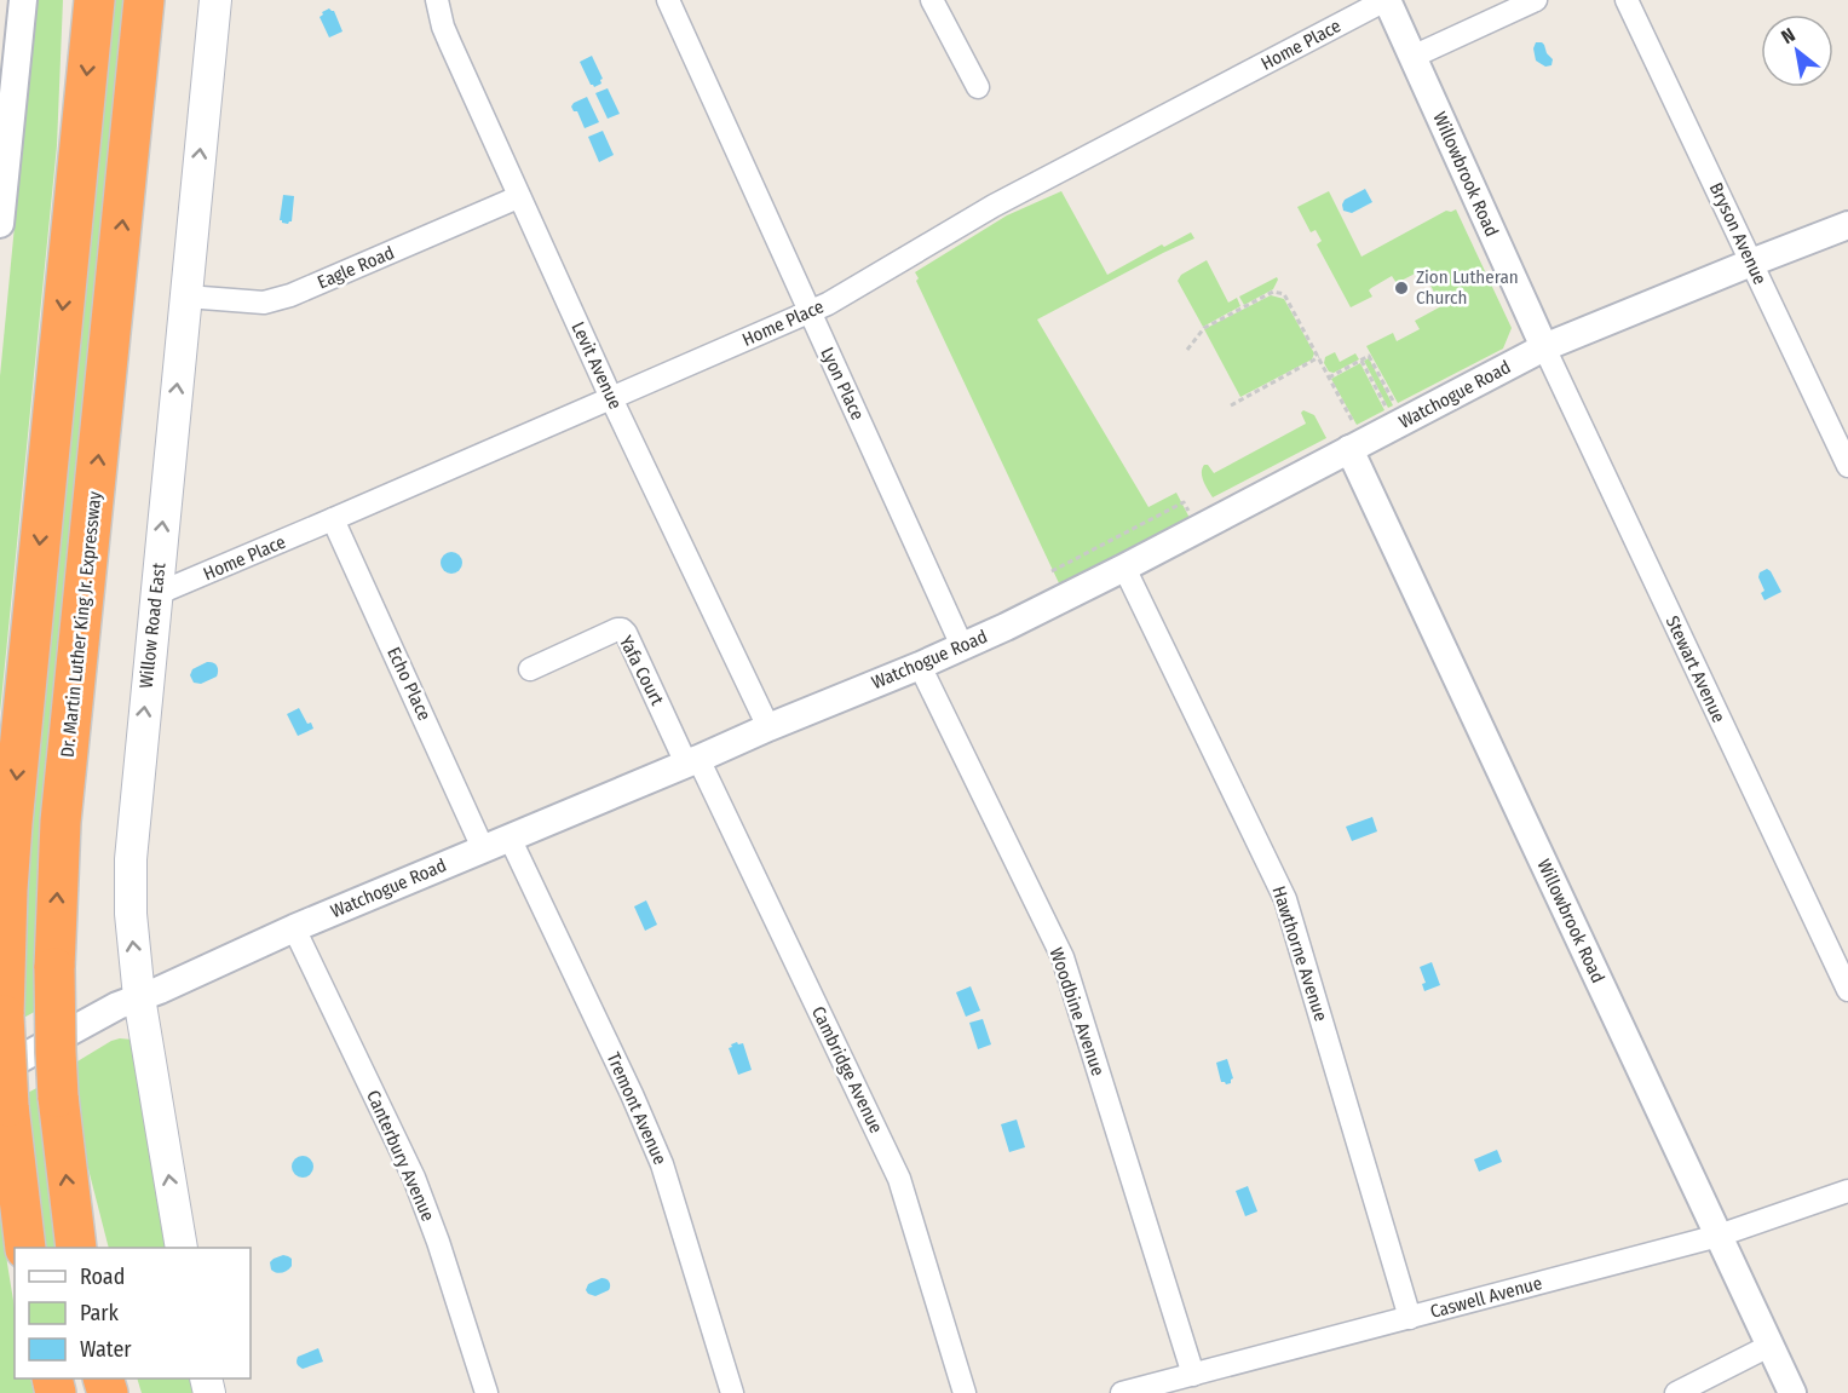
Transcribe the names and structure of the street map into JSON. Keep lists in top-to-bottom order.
{
  "streets": {
    "highway": ["Dr. Martin Luther King Jr. Expressway"],
    "main road": ["Willow Road East"],
    "street": [
      "Home Place",
      "Willowbrook Road",
      "Bryson Avenue",
      "Eagle Road",
      "Levit Avenue",
      "Lyon Place",
      "Watchogue Road",
      "Stewart Avenue",
      "Yafa Court",
      "Echo Place",
      "Hawthorne Avenue",
      "Woodbine Avenue",
      "Cambridge Avenue",
      "Tremont Avenue",
      "Canterbury Avenue",
      "Caswell Avenue"
    ]
  },
  "crossings": [
    ["Home Place", "Willowbrook Road"],
    ["Home Place", "Levit Avenue"],
    ["Home Place", "Lyon Place"],
    ["Home Place", "Willow Road East"],
    ["Home Place", "Echo Place"],
    ["Willowbrook Road", "Watchogue Road"],
    ["Willowbrook Road", "Stewart Avenue"],
    ["Willowbrook Road", "Caswell Avenue"],
    ["Bryson Avenue", "Watchogue Road"],
    ["Eagle Road", "Levit Avenue"],
    ["Eagle Road", "Willow Road East"],
    ["Levit Avenue", "Watchogue Road"],
    ["Lyon Place", "Watchogue Road"],
    ["Watchogue Road", "Willow Road East"],
    ["Watchogue Road", "Stewart Avenue"],
    ["Watchogue Road", "Yafa Court"],
    ["Watchogue Road", "Echo Place"],
    ["Watchogue Road", "Hawthorne Avenue"],
    ["Watchogue Road", "Woodbine Avenue"],
    ["Watchogue Road", "Cambridge Avenue"],
    ["Watchogue Road", "Tremont Avenue"],
    ["Watchogue Road", "Canterbury Avenue"],
    ["Yafa Court", "Cambridge Avenue"],
    ["Hawthorne Avenue", "Caswell Avenue"],
    ["Woodbine Avenue", "Caswell Avenue"]
  ],
  "one_way": ["Willow Road East"],
  "places": ["Zion Lutheran Church"],
  "legend": ["Road", "Park", "Water"],
  "north": "top left"
}
